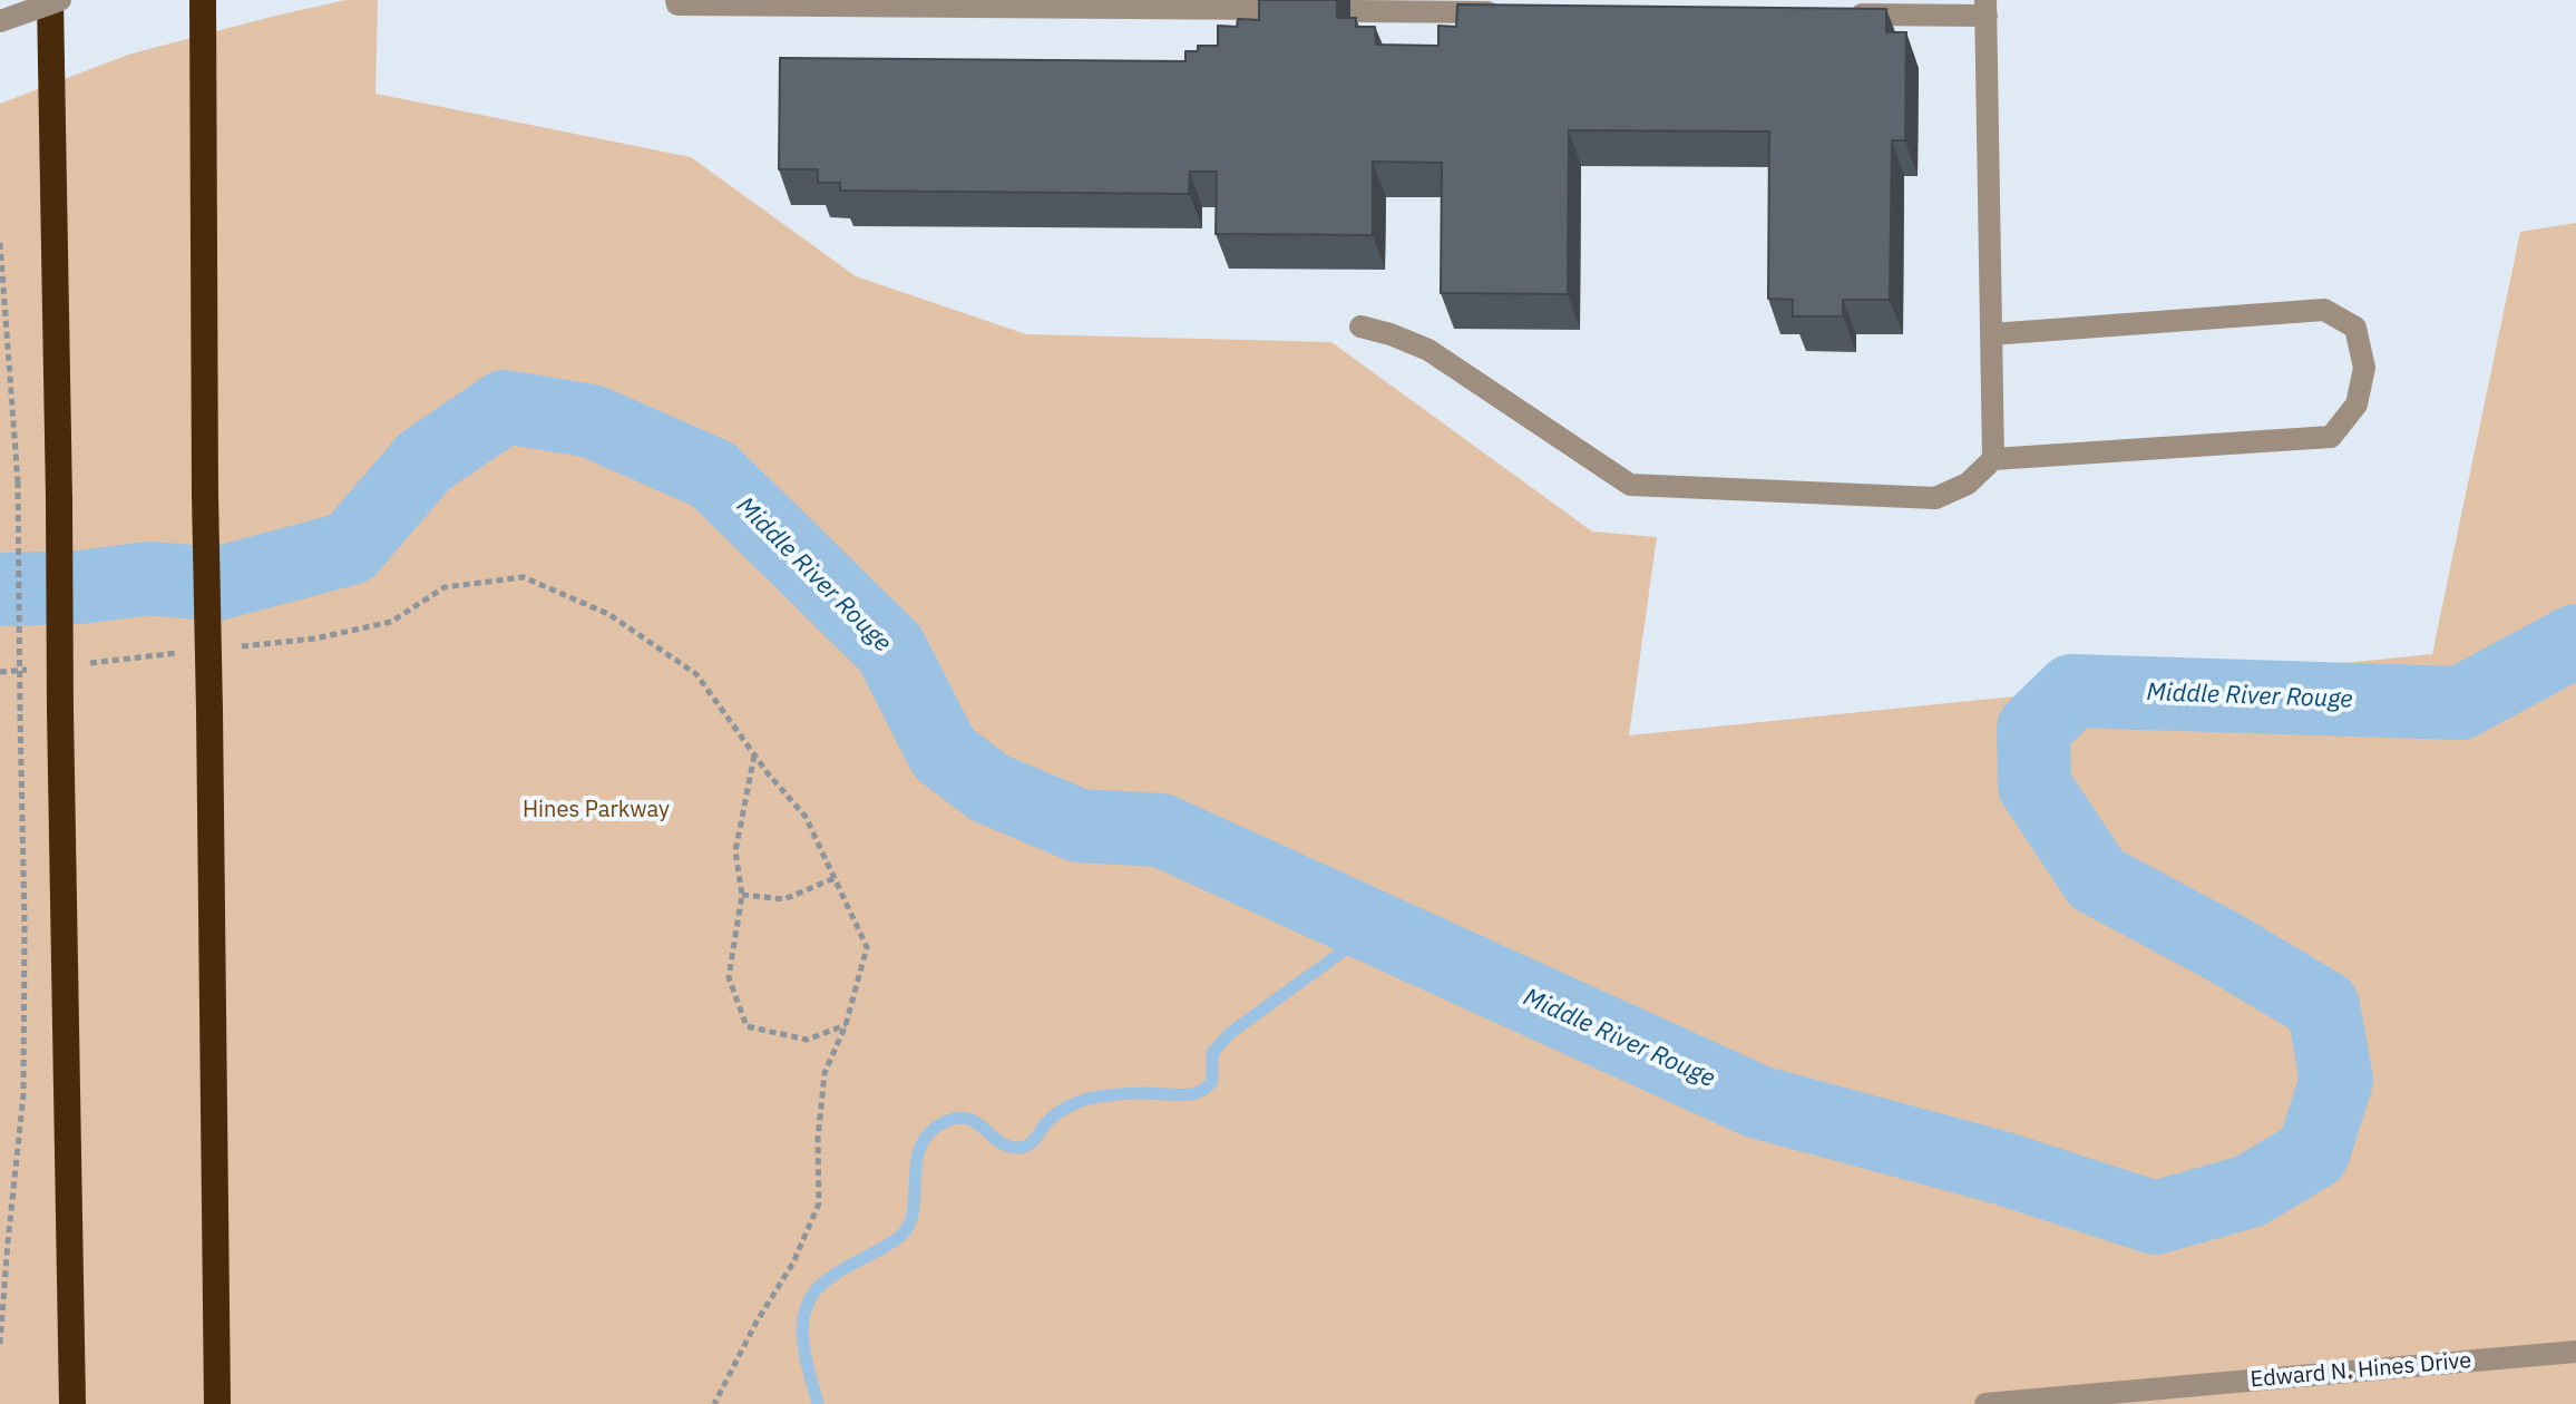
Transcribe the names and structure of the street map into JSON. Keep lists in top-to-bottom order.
{
  "streets": {
    "street": ["Edward N. Hines Drive"]
  },
  "water": ["Middle River Rouge"],
  "parks": ["Hines Parkway"]
}
